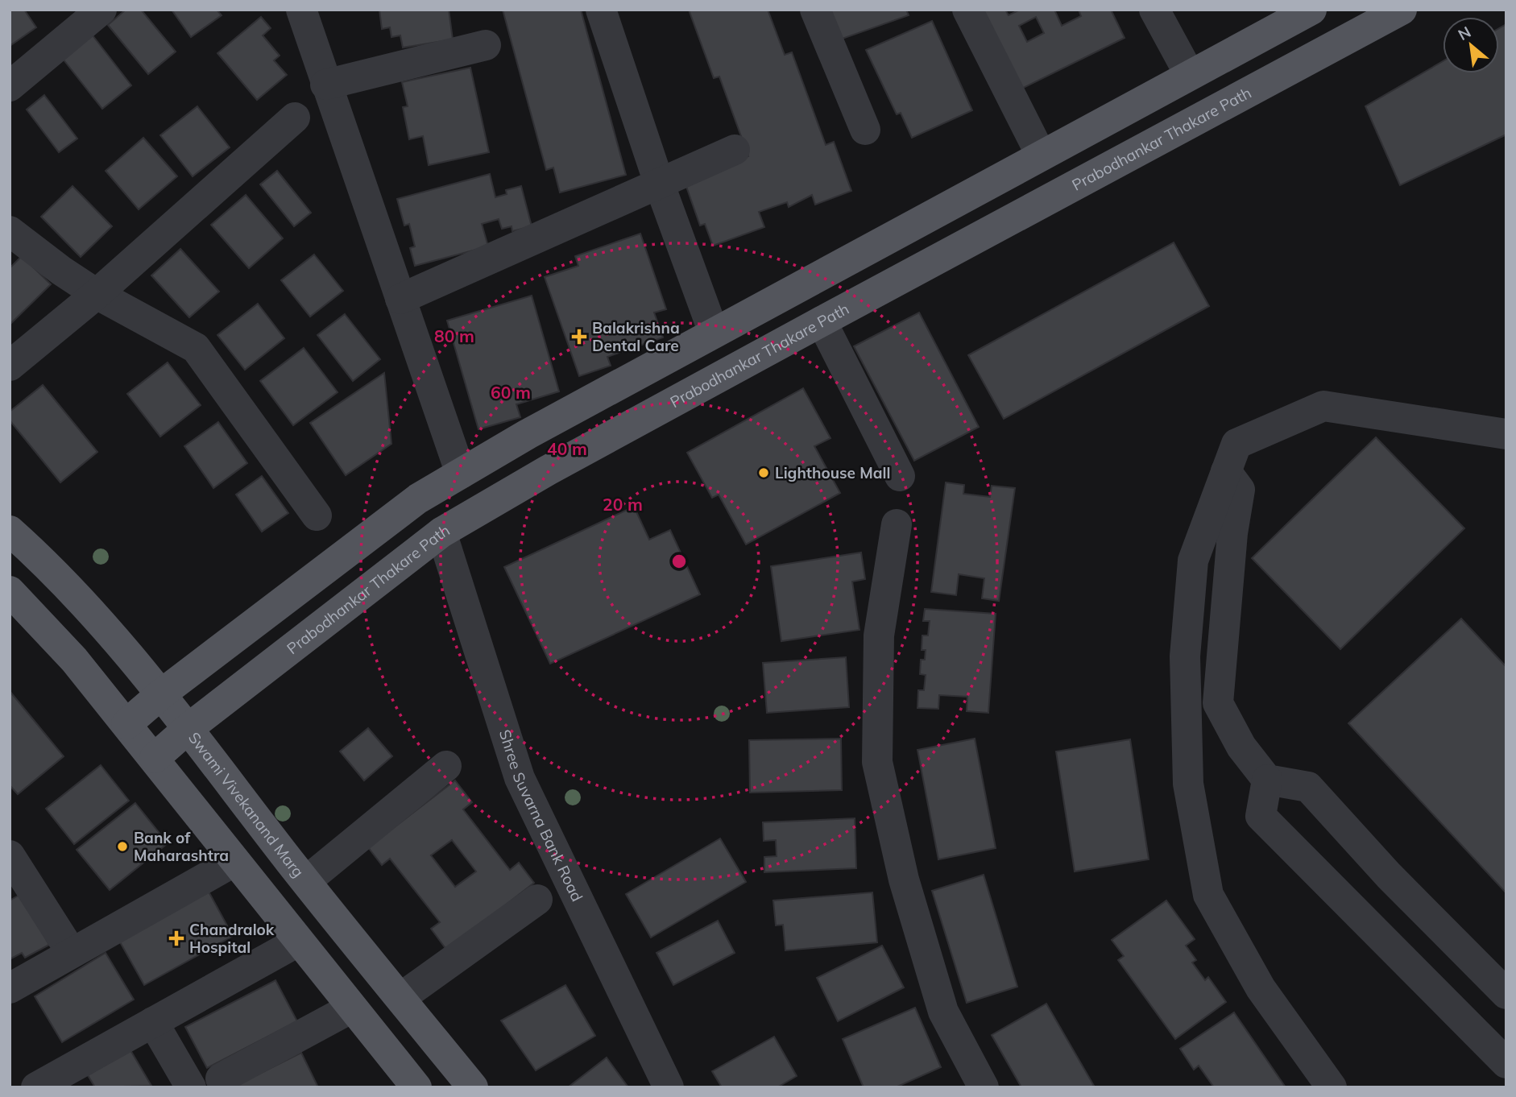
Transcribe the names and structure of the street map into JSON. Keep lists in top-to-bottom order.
{
  "streets": {
    "main road": ["Prabodhankar Thakare Path", "Swami Vivekanand Marg"],
    "street": ["Shree Suvarna Bank Road"]
  },
  "crossings": [
    ["Prabodhankar Thakare Path", "Swami Vivekanand Marg"],
    ["Prabodhankar Thakare Path", "Shree Suvarna Bank Road"]
  ],
  "places": {
    "health": ["Balakrishna Dental Care", "Chandralok Hospital"],
    "other": ["Lighthouse Mall", "Bank of Maharashtra"]
  },
  "north": "top left",
  "rings": [
    "80 m",
    "60 m",
    "40 m",
    "20 m"
  ]
}
